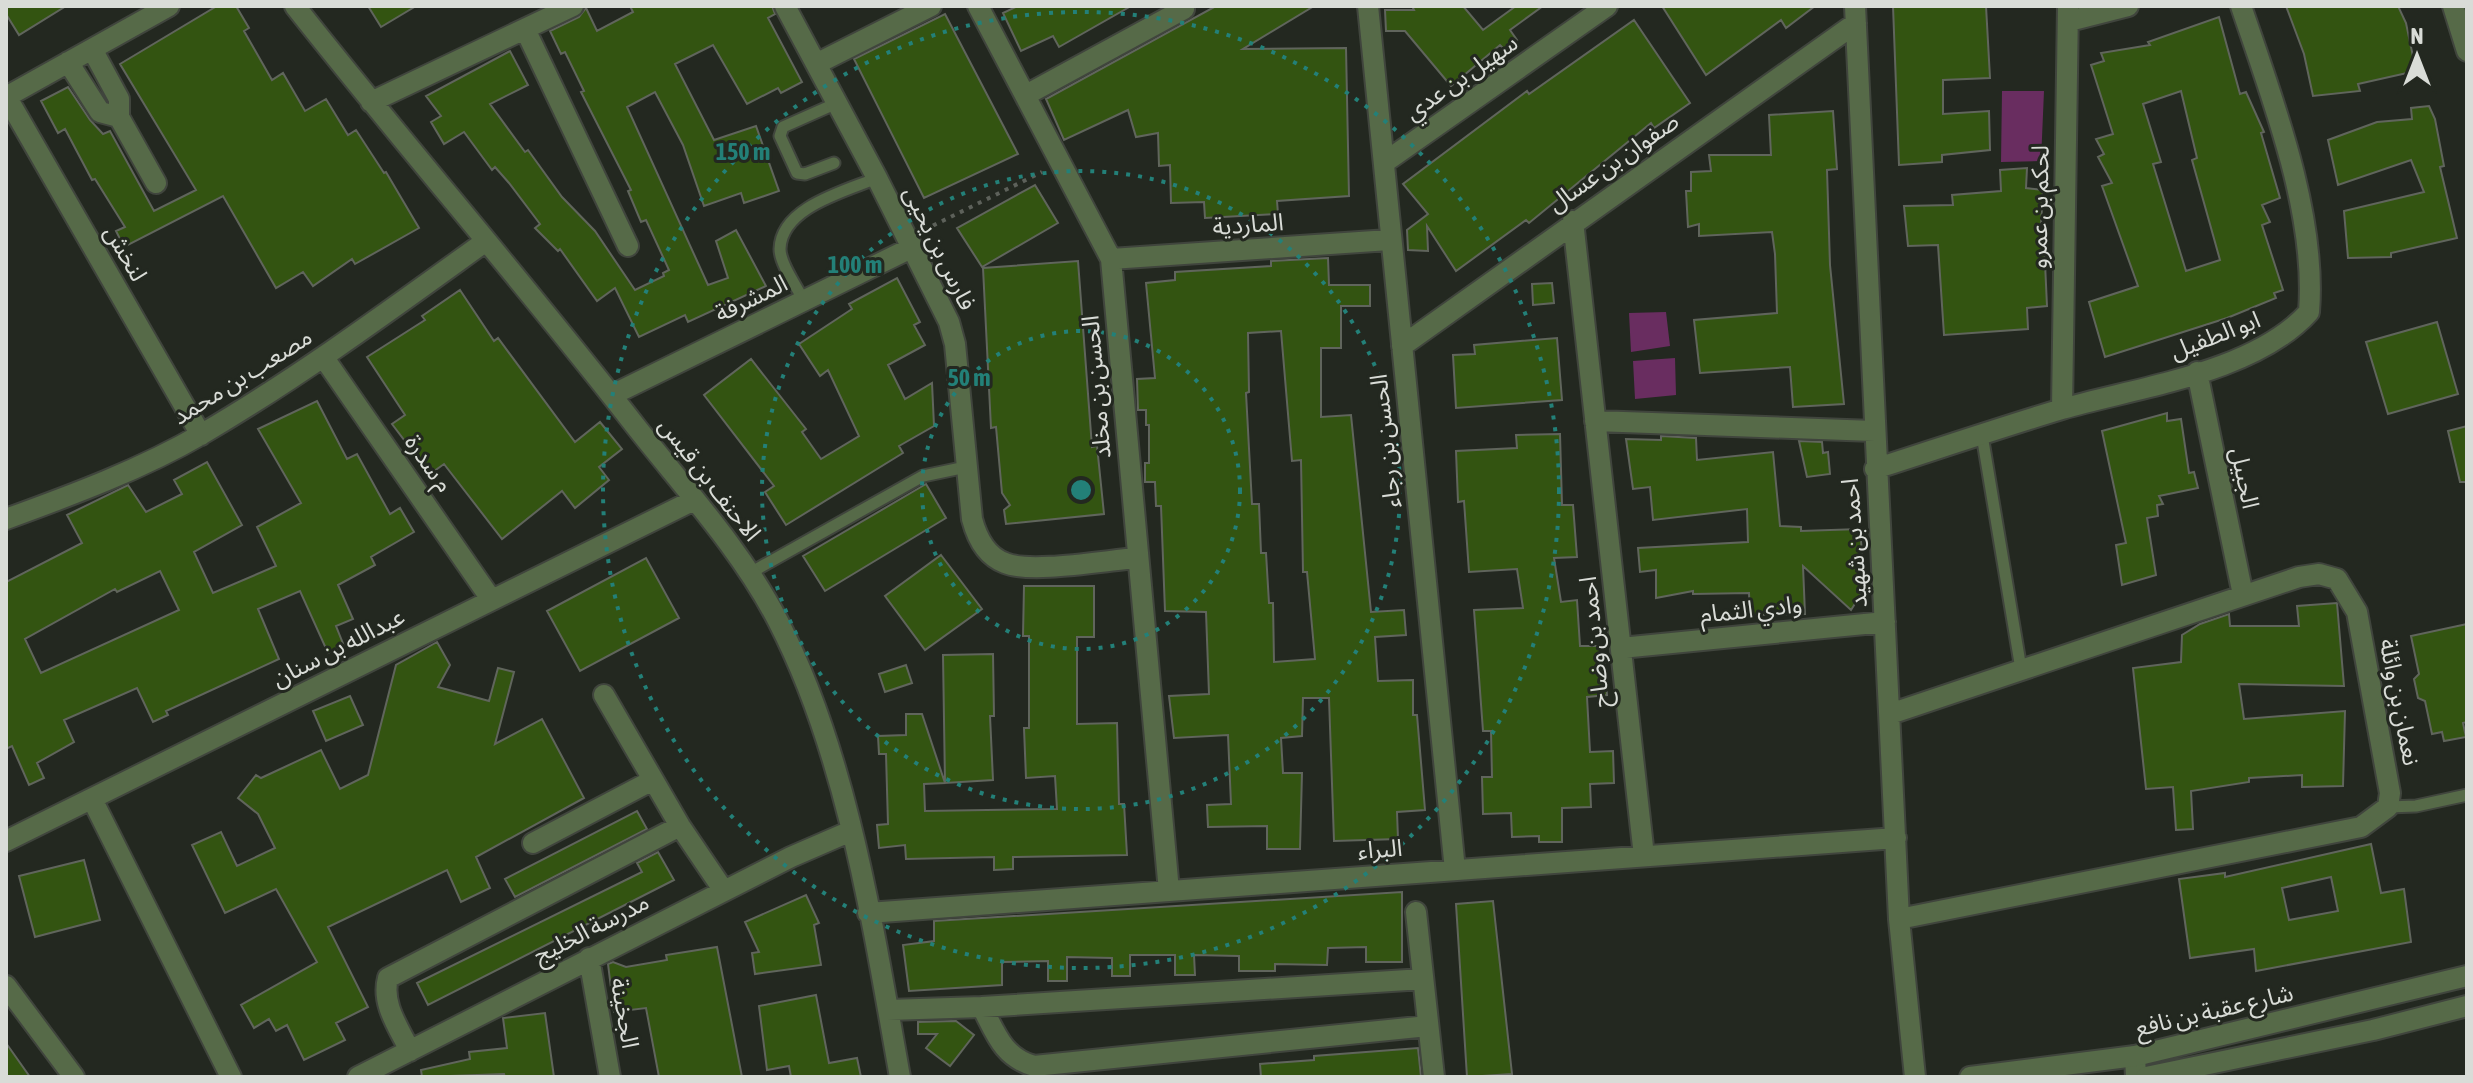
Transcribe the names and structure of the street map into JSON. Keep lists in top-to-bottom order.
{
  "streets": {
    "street": [
      "سهيل بن عدي",
      "صفوان بن عسال",
      "لحكم بن عمرو",
      "الماردية",
      "فارس بن يحيى",
      "لنخش",
      "المشرفة",
      "ابو الطفيل",
      "مصعب بن محمد",
      "الحسن بن مخلد",
      "الحسن بن رجاء",
      "م سدرة",
      "الجبيل",
      "الاحنف بن قيس",
      "احمد بن شهيد",
      "وادي الثمام",
      "احمد بن وضاح",
      "عبدالله بن سنان",
      "نعمان بن وائلة",
      "البراء",
      "مدرسة الخليج",
      "شارع عقبة بن نافع",
      "الجخينة"
    ]
  },
  "crossings": [
    ["سهيل بن عدي", "الحسن بن رجاء"],
    ["صفوان بن عسال", "الحسن بن رجاء"],
    ["صفوان بن عسال", "احمد بن شهيد"],
    ["صفوان بن عسال", "احمد بن وضاح"],
    ["لحكم بن عمرو", "ابو الطفيل"],
    ["الماردية", "الحسن بن مخلد"],
    ["الماردية", "الحسن بن رجاء"],
    ["فارس بن يحيى", "المشرفة"],
    ["فارس بن يحيى", "الحسن بن مخلد"],
    ["لنخش", "مصعب بن محمد"],
    ["المشرفة", "الاحنف بن قيس"],
    ["ابو الطفيل", "الجبيل"],
    ["ابو الطفيل", "احمد بن شهيد"],
    ["مصعب بن محمد", "م سدرة"],
    ["مصعب بن محمد", "الاحنف بن قيس"],
    ["الحسن بن مخلد", "البراء"],
    ["الحسن بن رجاء", "البراء"],
    ["م سدرة", "عبدالله بن سنان"],
    ["الجبيل", "نعمان بن وائلة"],
    ["الاحنف بن قيس", "عبدالله بن سنان"],
    ["الاحنف بن قيس", "البراء"],
    ["الاحنف بن قيس", "مدرسة الخليج"],
    ["احمد بن شهيد", "وادي الثمام"],
    ["احمد بن شهيد", "نعمان بن وائلة"],
    ["احمد بن شهيد", "البراء"],
    ["وادي الثمام", "احمد بن وضاح"],
    ["احمد بن وضاح", "البراء"],
    ["مدرسة الخليج", "الجخينة"]
  ],
  "north": "top",
  "rings": ["150 m", "100 m", "50 m"]
}
